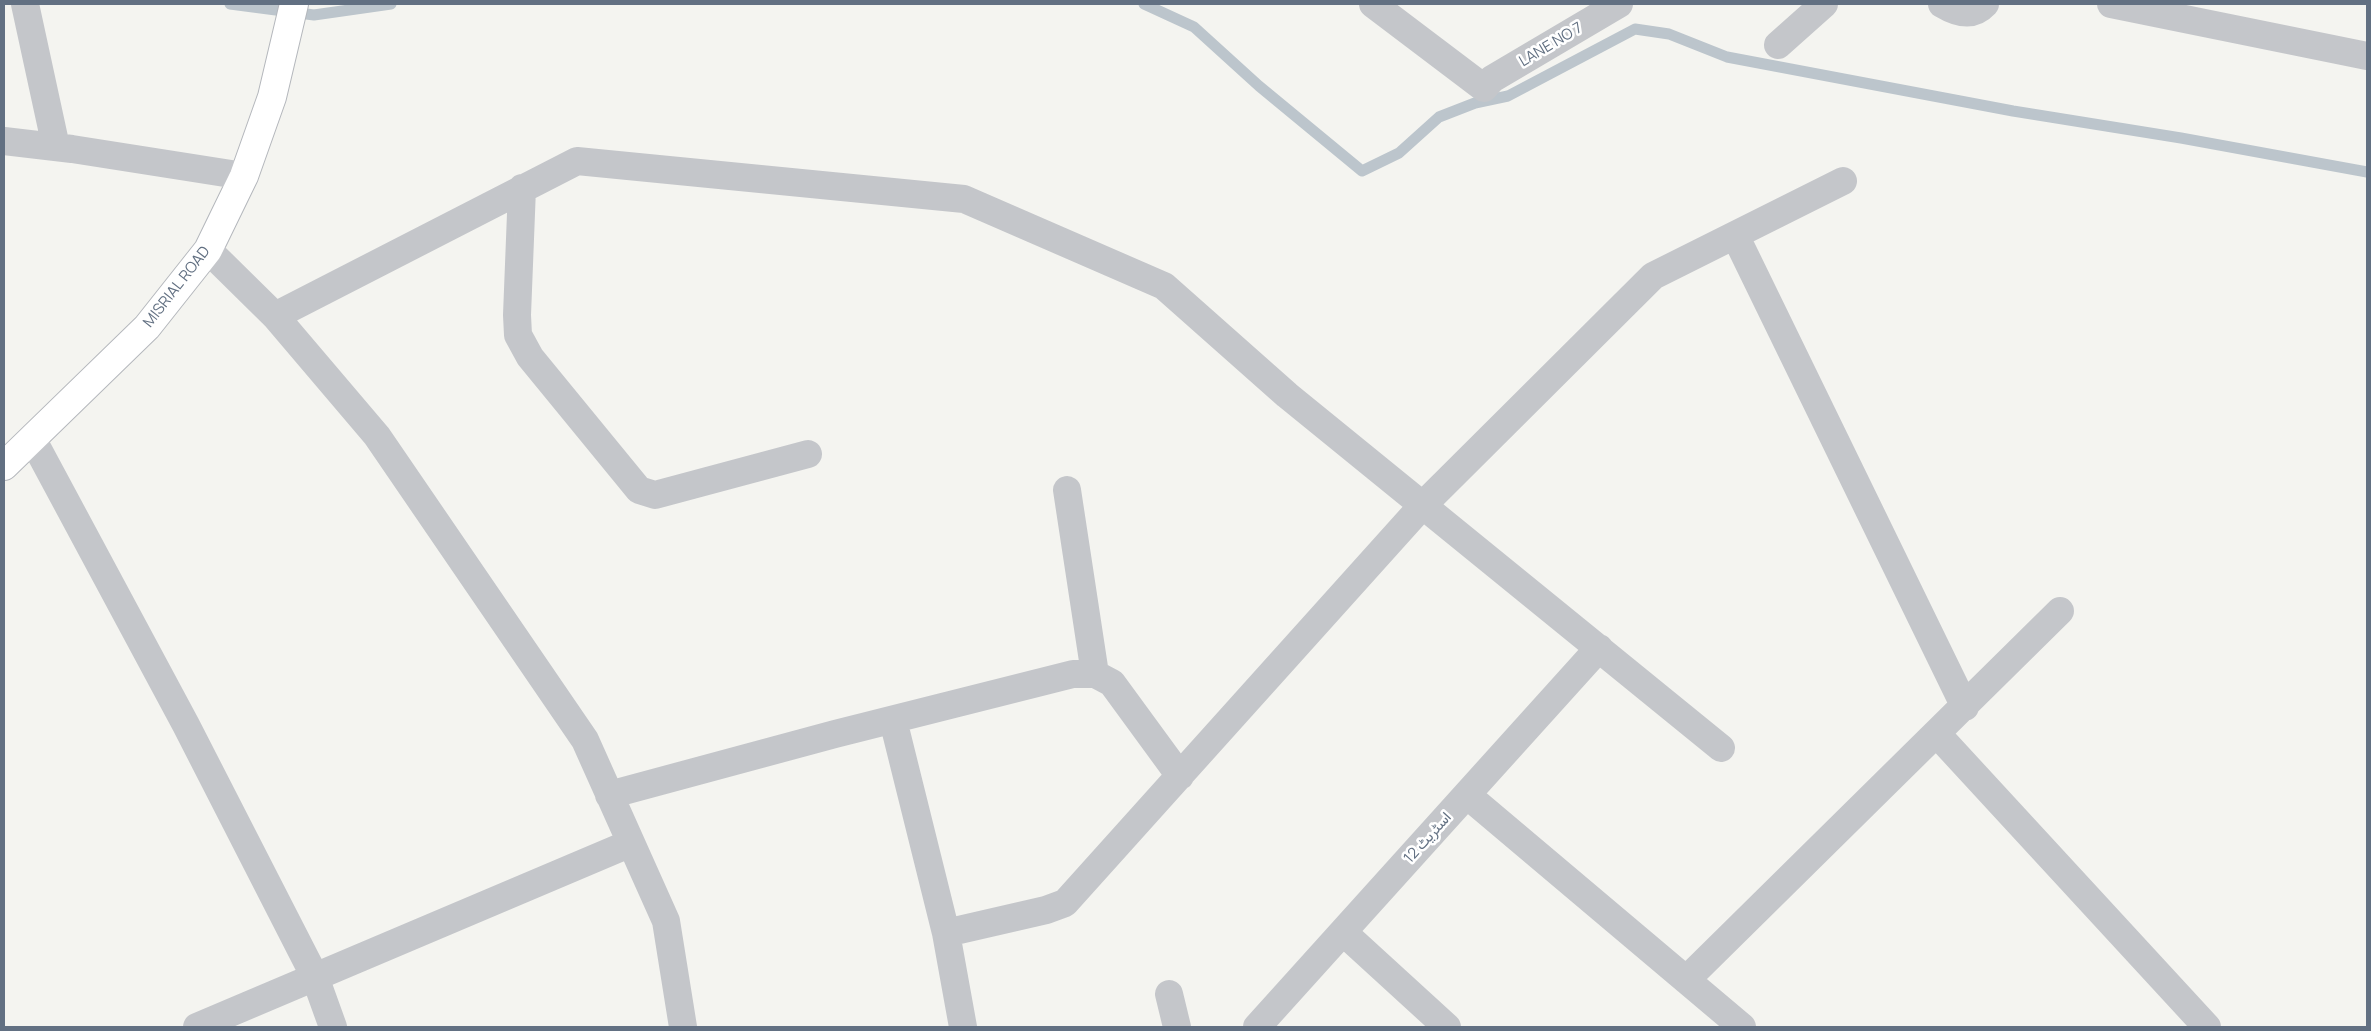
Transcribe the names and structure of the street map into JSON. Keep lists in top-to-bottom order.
{
  "streets": {
    "main road": ["MISRIAL ROAD"],
    "street": ["LANE NO 7", "اسٹریٹ 12"]
  }
}
